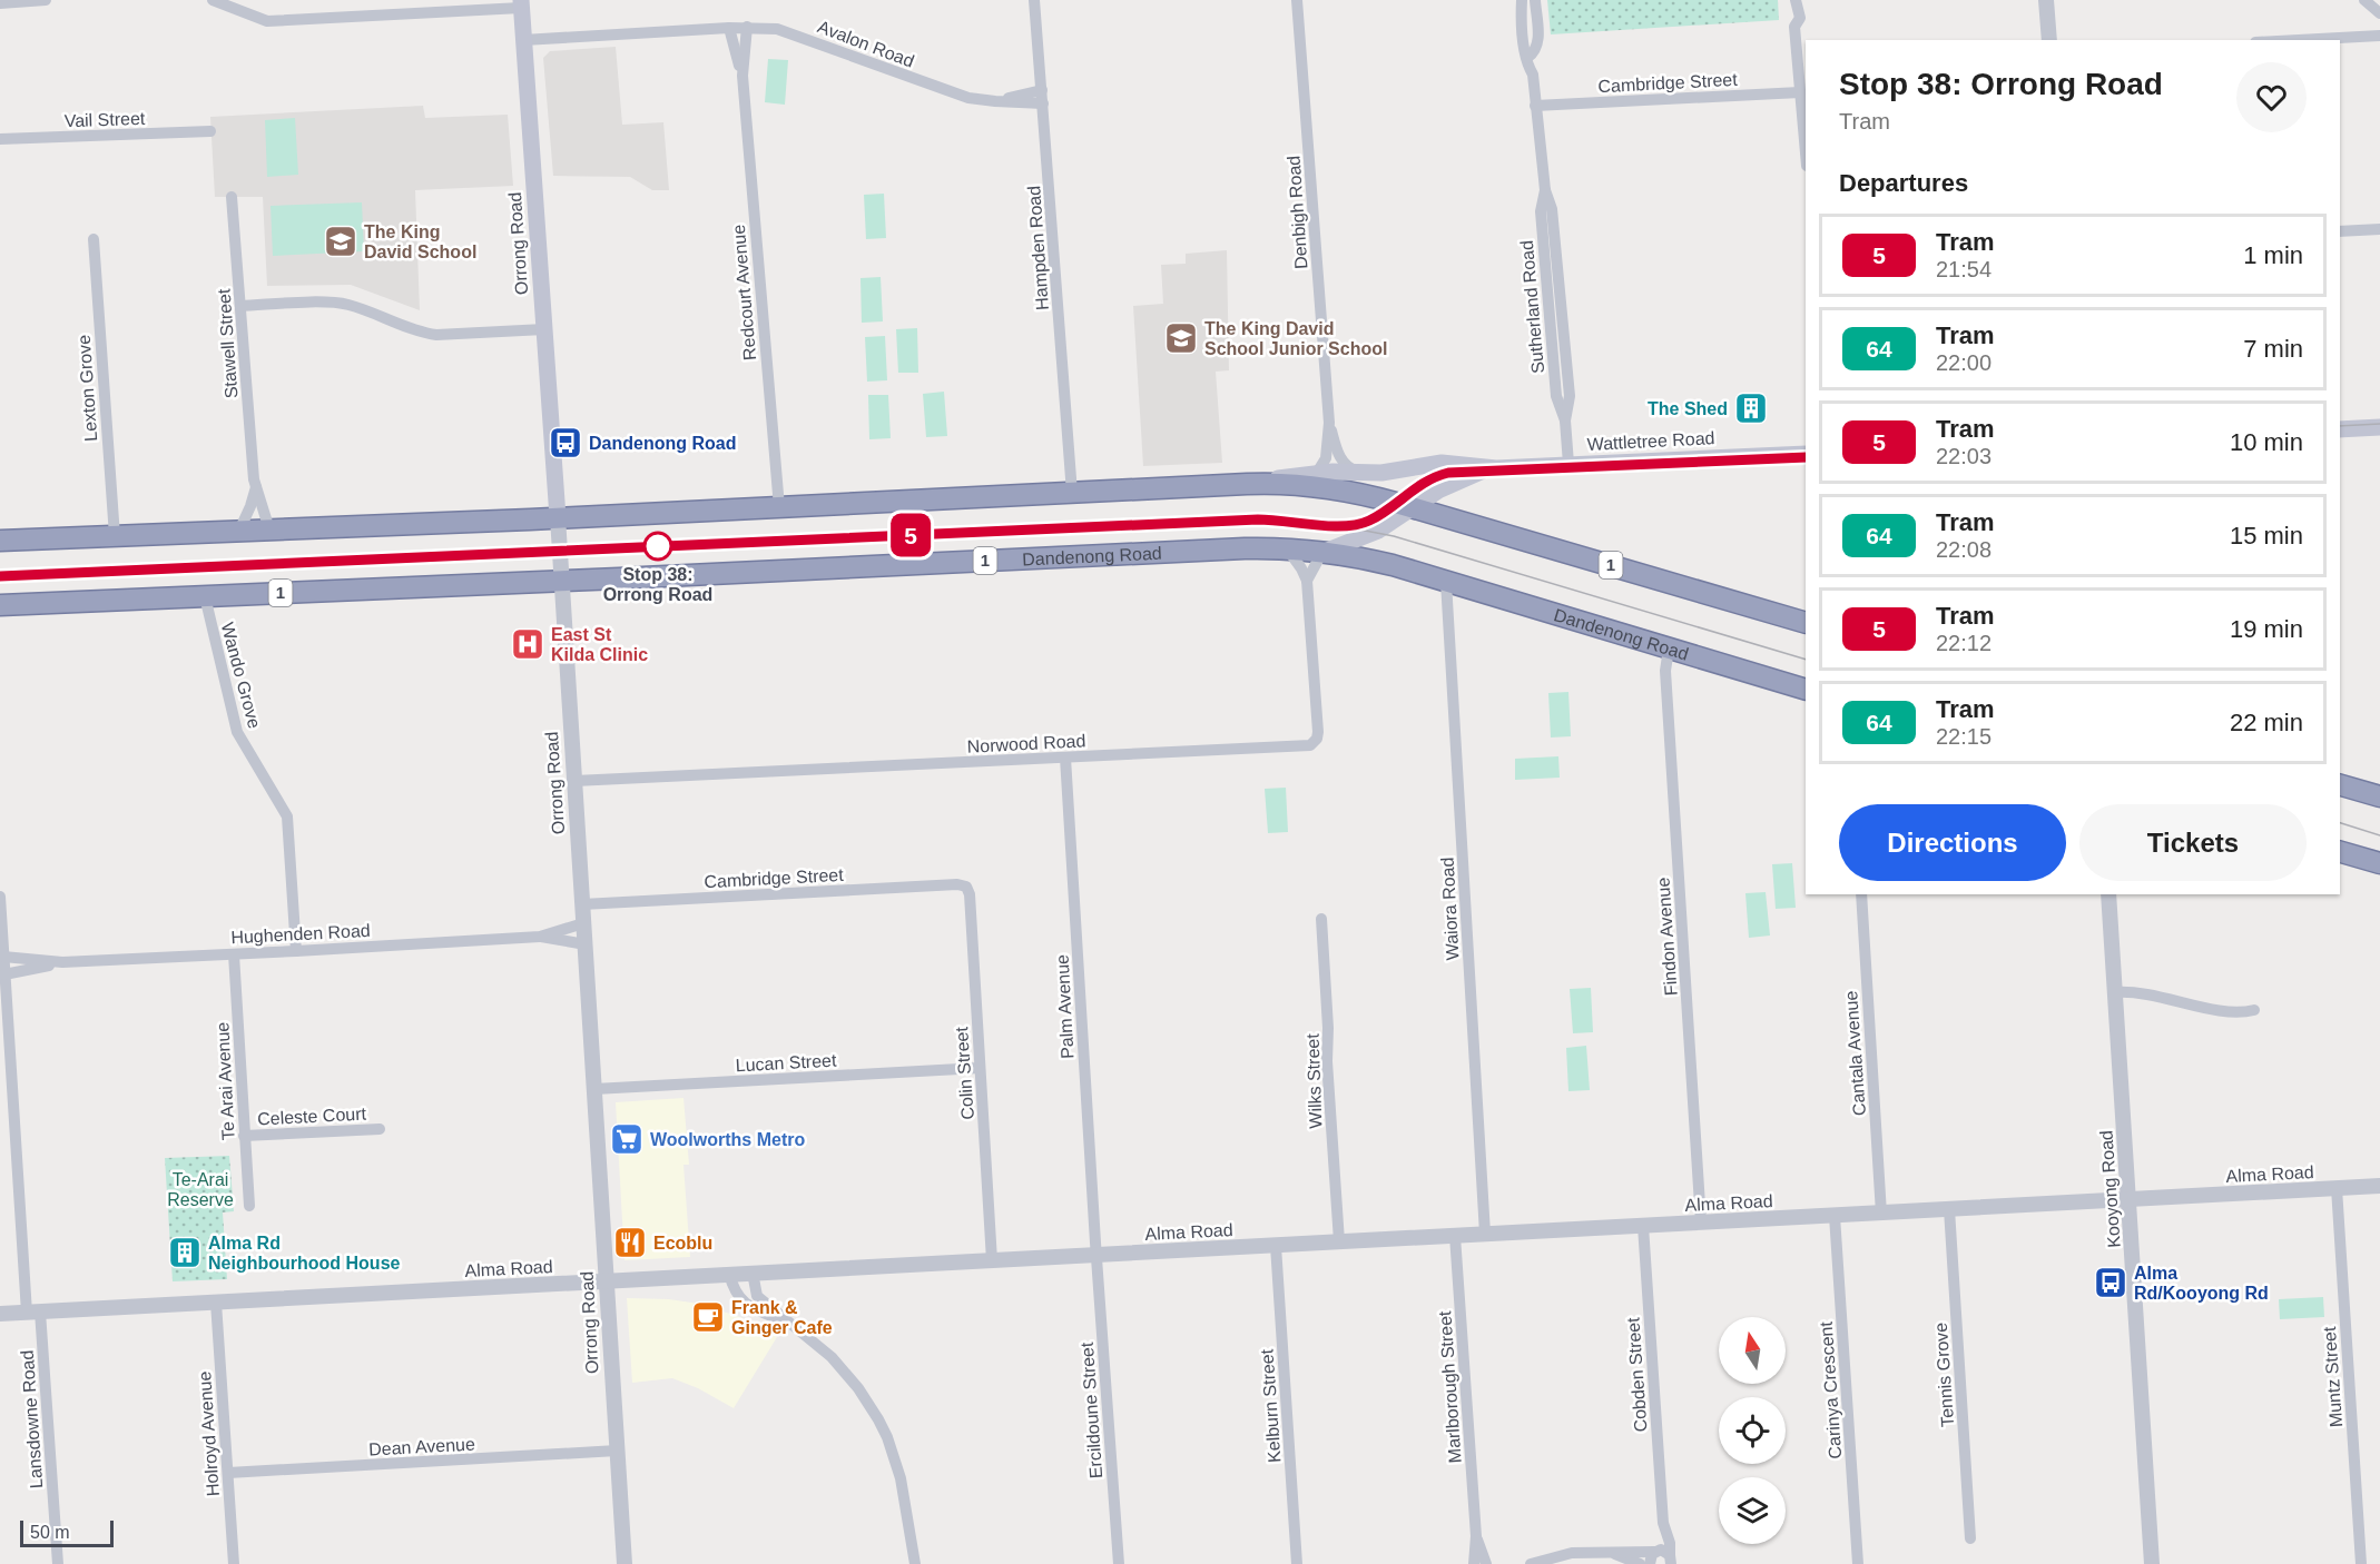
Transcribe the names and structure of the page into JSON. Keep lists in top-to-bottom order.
{
  "streets": {
    "highway": ["Dandenong Road", "1"],
    "main road": ["Orrong Road", "Wattletree Road"],
    "street": [
      "Avalon Road",
      "Cambridge Street",
      "Vail Street",
      "Denbigh Road",
      "Hampden Road",
      "Redcourt Avenue",
      "Sutherland Road",
      "Stawell Street",
      "Lexton Grove",
      "Wando Grove",
      "Norwood Road",
      "Waiora Road",
      "Hughenden Road",
      "Findon Avenue",
      "Palm Avenue",
      "Cantala Avenue",
      "Lucan Street",
      "Colin Street",
      "Te Arai Avenue",
      "Wilks Street",
      "Celeste Court",
      "Alma Road",
      "Kooyong Road",
      "Cobden Street",
      "Tennis Grove",
      "Muntz Street",
      "Marlborough Street",
      "Carinya Crescent",
      "Kelburn Street",
      "Ercildoune Street",
      "Lansdowne Road",
      "Holroyd Avenue",
      "Dean Avenue"
    ]
  },
  "crossings": [
    ["Avalon Road", "Orrong Road"],
    ["Avalon Road", "Hampden Road"],
    ["Avalon Road", "Redcourt Avenue"],
    ["Cambridge Street", "Orrong Road"],
    ["Cambridge Street", "Sutherland Road"],
    ["Cambridge Street", "Colin Street"],
    ["Denbigh Road", "Wattletree Road"],
    ["Orrong Road", "Dandenong Road"],
    ["Orrong Road", "1"],
    ["Orrong Road", "Norwood Road"],
    ["Orrong Road", "Hughenden Road"],
    ["Orrong Road", "Lucan Street"],
    ["Orrong Road", "Alma Road"],
    ["Orrong Road", "Dean Avenue"],
    ["Hampden Road", "1"],
    ["Redcourt Avenue", "1"],
    ["Sutherland Road", "Wattletree Road"],
    ["Stawell Street", "1"],
    ["Lexton Grove", "1"],
    ["Wattletree Road", "Dandenong Road"],
    ["Wattletree Road", "1"],
    ["Dandenong Road", "Wando Grove"],
    ["Dandenong Road", "Norwood Road"],
    ["Dandenong Road", "Waiora Road"],
    ["Dandenong Road", "Findon Avenue"],
    ["Wando Grove", "Hughenden Road"],
    ["Norwood Road", "Palm Avenue"],
    ["Waiora Road", "Alma Road"],
    ["Hughenden Road", "Te Arai Avenue"],
    ["Hughenden Road", "Lansdowne Road"],
    ["Findon Avenue", "Alma Road"],
    ["Palm Avenue", "Alma Road"],
    ["Palm Avenue", "Ercildoune Street"],
    ["Cantala Avenue", "Alma Road"],
    ["Lucan Street", "Colin Street"],
    ["Colin Street", "Alma Road"],
    ["Te Arai Avenue", "Celeste Court"],
    ["Wilks Street", "Alma Road"],
    ["Alma Road", "Kooyong Road"],
    ["Alma Road", "Cobden Street"],
    ["Alma Road", "Tennis Grove"],
    ["Alma Road", "Muntz Street"],
    ["Alma Road", "Marlborough Street"],
    ["Alma Road", "Carinya Crescent"],
    ["Alma Road", "Kelburn Street"],
    ["Alma Road", "Ercildoune Street"],
    ["Alma Road", "Lansdowne Road"],
    ["Alma Road", "Holroyd Avenue"],
    ["Holroyd Avenue", "Dean Avenue"]
  ],
  "parks": ["Te-Arai Reserve"],
  "places": {
    "school or university": ["The King David School", "The King David School Junior School"],
    "building": ["The Shed", "Alma Rd Neighbourhood House"],
    "bus stop": ["Dandenong Road", "Alma Rd/Kooyong Rd"],
    "other": ["Stop 38: Orrong Road"],
    "hospital": ["East St Kilda Clinic"],
    "supermarket": ["Woolworths Metro"],
    "restaurant": ["Ecoblu"],
    "cafe": ["Frank & Ginger Cafe"]
  },
  "lines": ["tram line 5"],
  "scale_bar": "50 m",
  "north": "top",
  "page": {
    "on_map": "5",
    "heading": [
      ["Stop 38: Orrong Road", "Tram"],
      "Departures"
    ],
    "list": [
      {
        "mark": "5",
        "name": "Tram",
        "note": "21:54",
        "value": "1 min"
      },
      {
        "mark": "64",
        "name": "Tram",
        "note": "22:00",
        "value": "7 min"
      },
      {
        "mark": "5",
        "name": "Tram",
        "note": "22:03",
        "value": "10 min"
      },
      {
        "mark": "64",
        "name": "Tram",
        "note": "22:08",
        "value": "15 min"
      },
      {
        "mark": "5",
        "name": "Tram",
        "note": "22:12",
        "value": "19 min"
      },
      {
        "mark": "64",
        "name": "Tram",
        "note": "22:15",
        "value": "22 min"
      }
    ],
    "buttons": ["Directions", "Tickets"],
    "scale": "50 m"
  }
}
